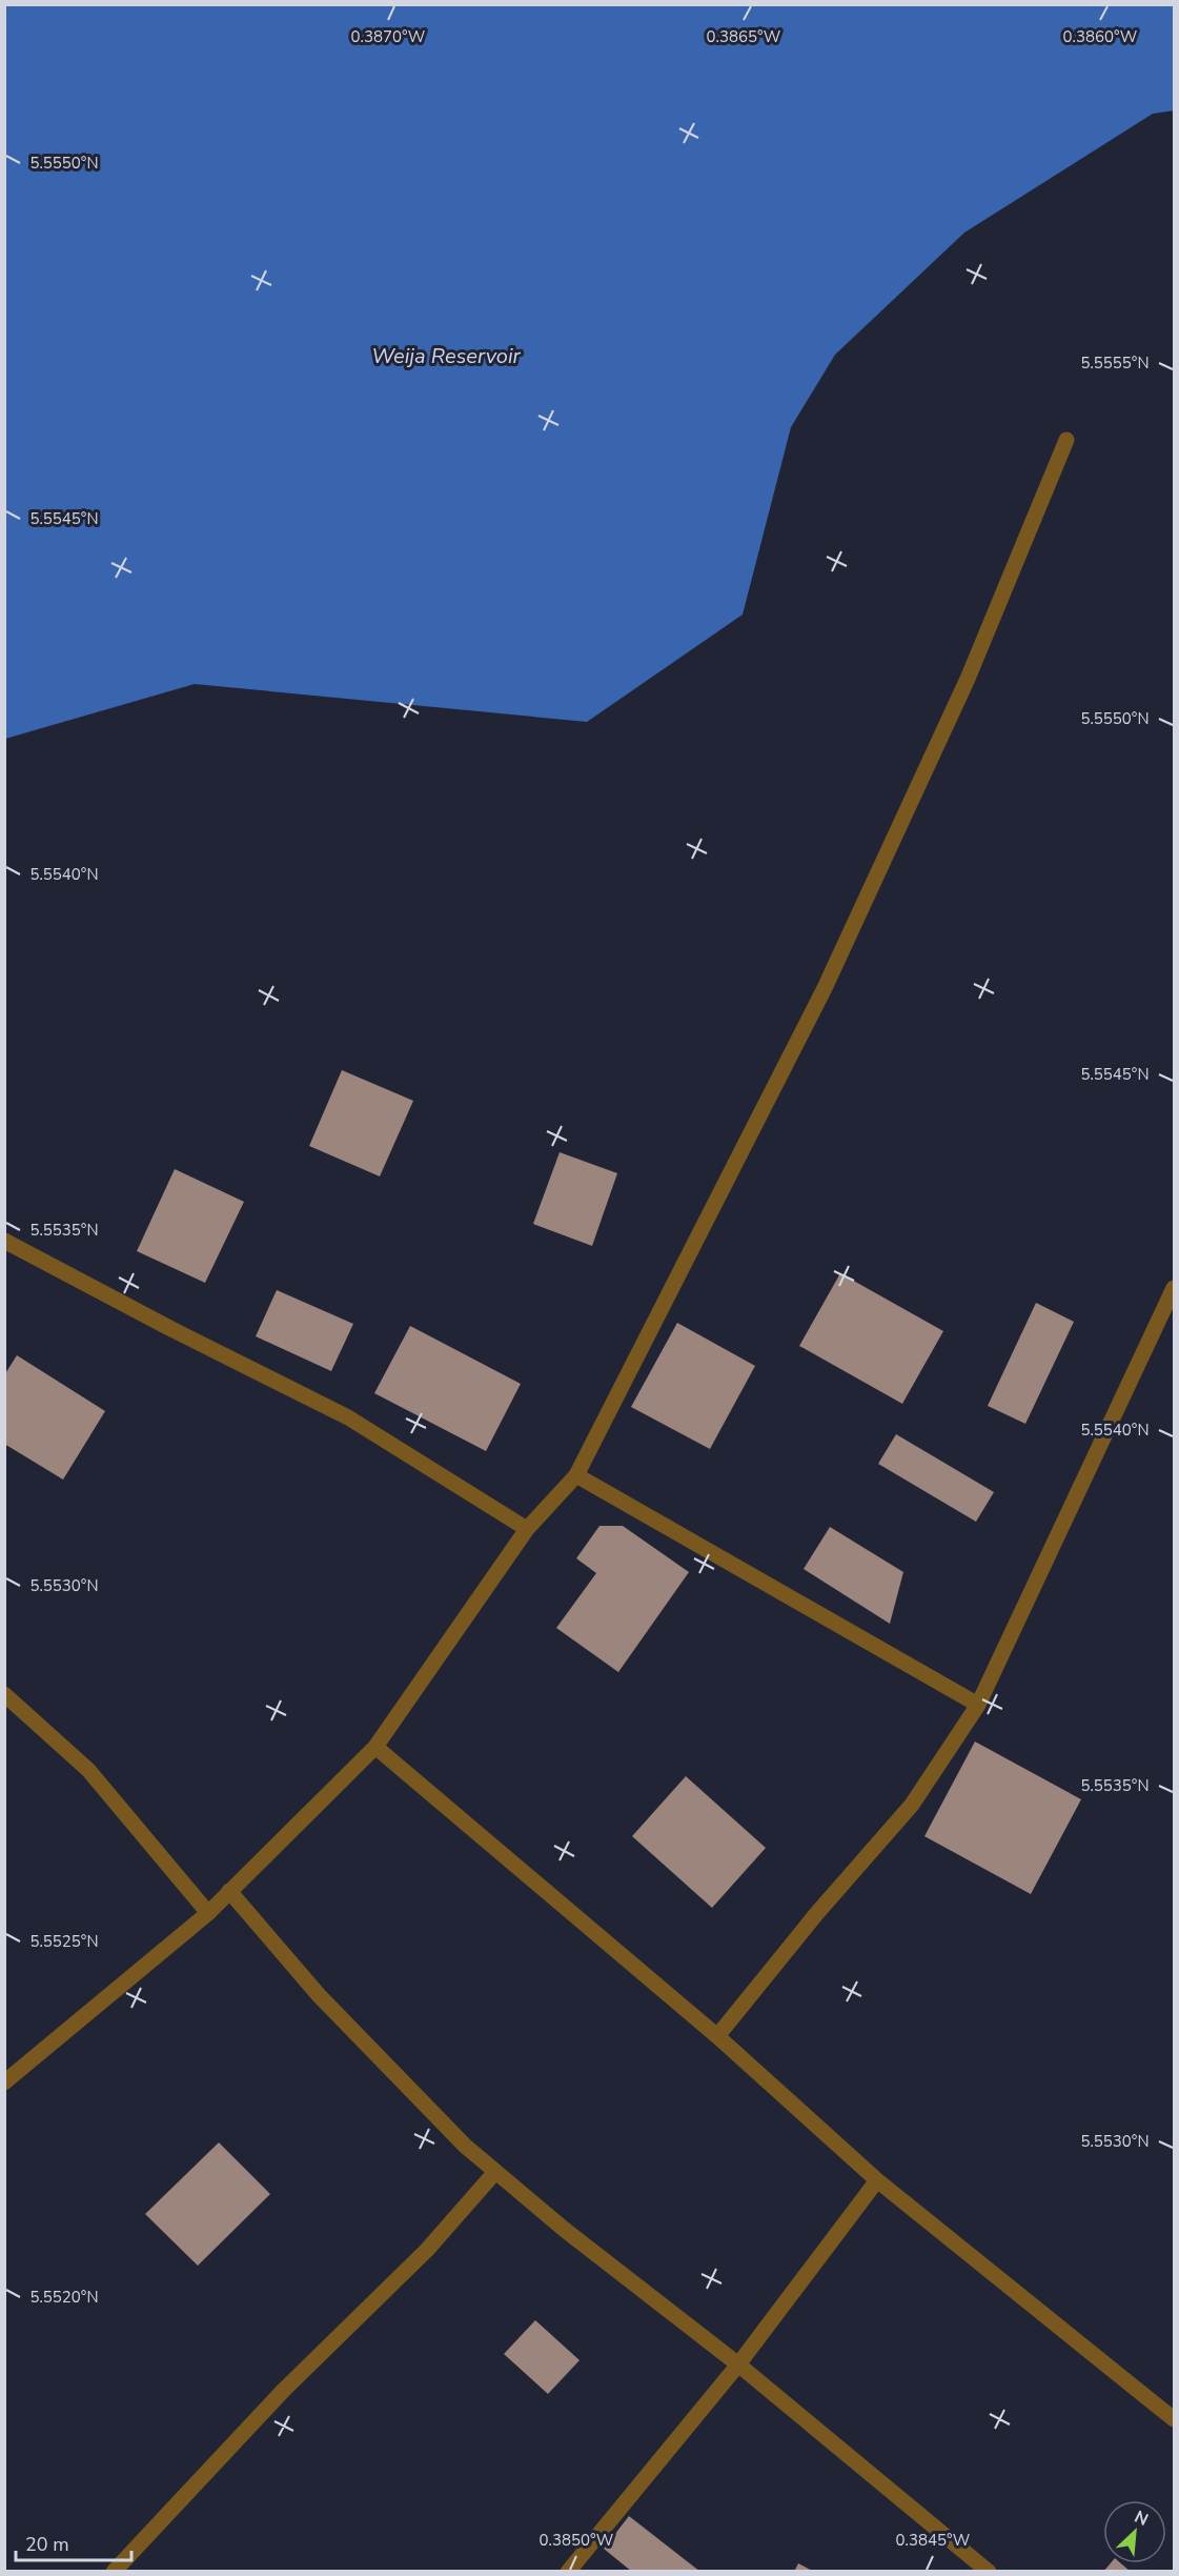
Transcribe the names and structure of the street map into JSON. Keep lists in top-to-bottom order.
{
  "water": ["Weija Reservoir"],
  "scale_bar": "20 m",
  "north": "top right",
  "coordinates": [
    "0.3870°W",
    "0.3865°W",
    "0.3860°W",
    "5.5550°N",
    "5.5555°N",
    "5.5545°N",
    "5.5540°N",
    "5.5535°N",
    "5.5530°N",
    "5.5525°N",
    "5.5520°N",
    "0.3850°W",
    "0.3845°W"
  ]
}
